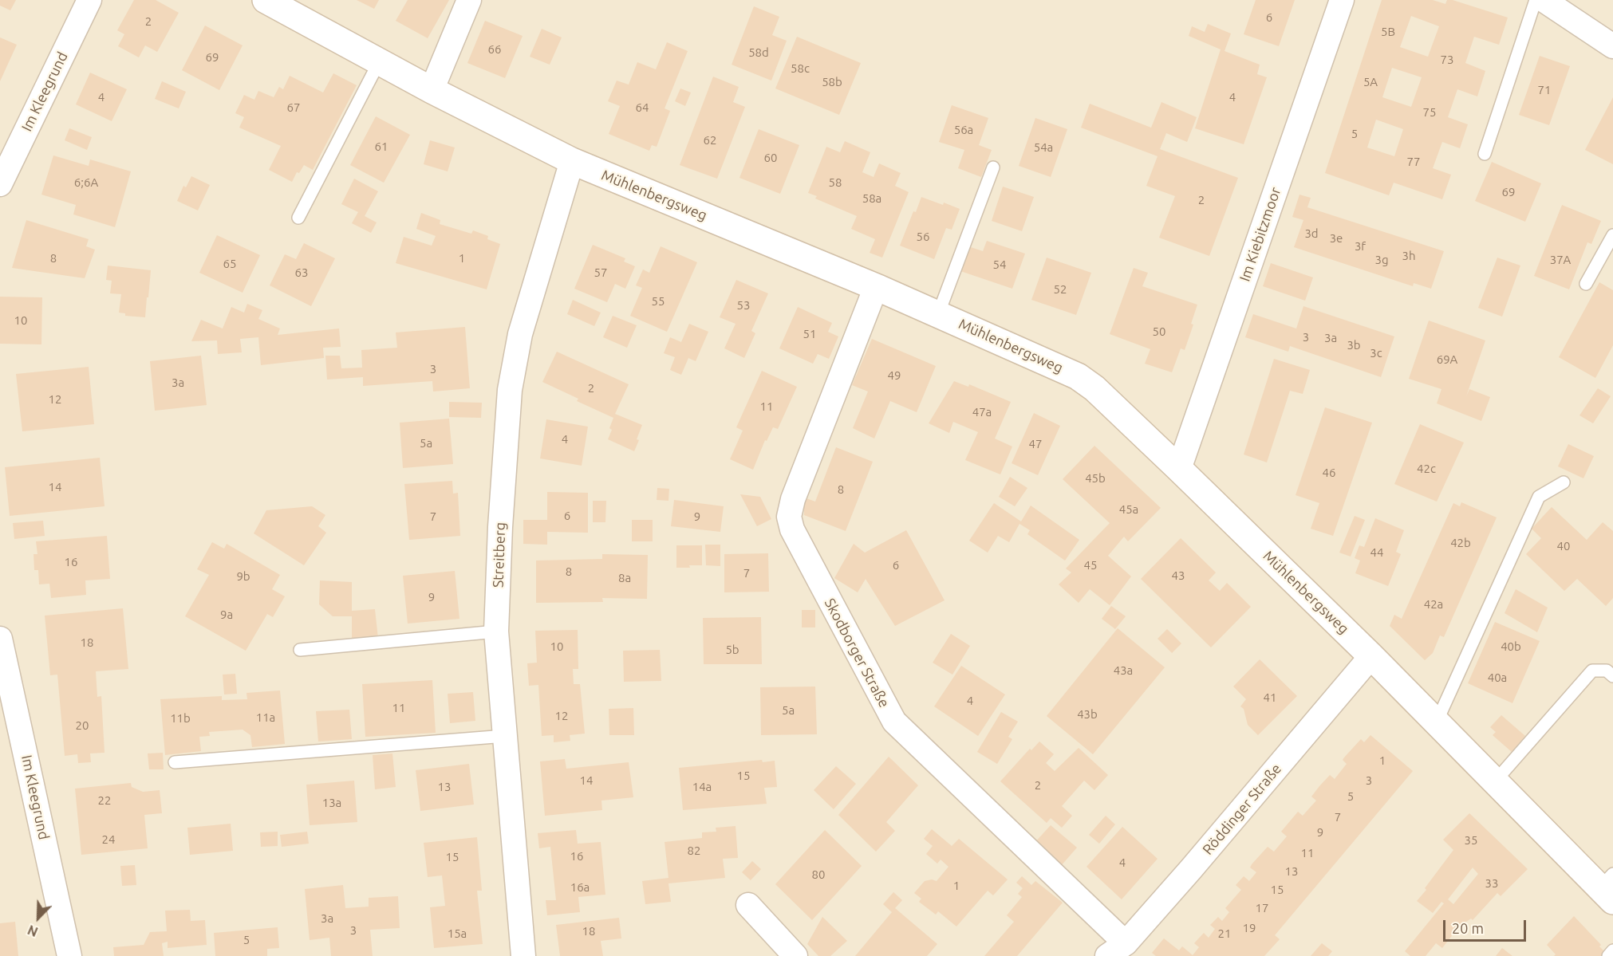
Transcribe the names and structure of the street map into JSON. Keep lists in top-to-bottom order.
{
  "streets": {
    "street": [
      "Im Kleegrund",
      "Mühlenbergsweg",
      "Im Kiebitzmoor",
      "Streitberg",
      "Skodborger Straße",
      "Röddinger Straße"
    ]
  },
  "crossings": [
    ["Mühlenbergsweg", "Im Kiebitzmoor"],
    ["Mühlenbergsweg", "Streitberg"],
    ["Mühlenbergsweg", "Skodborger Straße"],
    ["Mühlenbergsweg", "Röddinger Straße"],
    ["Skodborger Straße", "Röddinger Straße"]
  ],
  "house_numbers": [
    "6",
    "2",
    "5B",
    "66",
    "58d",
    "69",
    "73",
    "58c",
    "58b",
    "5A",
    "71",
    "4",
    "4",
    "67",
    "64",
    "75",
    "56a",
    "5",
    "62",
    "61",
    "54a",
    "60",
    "77",
    "6;6A",
    "58",
    "69",
    "58a",
    "2",
    "3d",
    "56",
    "3e",
    "3f",
    "3h",
    "8",
    "1",
    "3g",
    "37A",
    "65",
    "54",
    "63",
    "57",
    "52",
    "55",
    "53",
    "10",
    "50",
    "51",
    "3",
    "3a",
    "3b",
    "3c",
    "69A",
    "3",
    "49",
    "3a",
    "2",
    "12",
    "11",
    "47a",
    "4",
    "5a",
    "47",
    "42c",
    "46",
    "45b",
    "14",
    "8",
    "45a",
    "6",
    "7",
    "9",
    "42b",
    "40",
    "44",
    "16",
    "6",
    "45",
    "8",
    "7",
    "43",
    "9b",
    "8a",
    "9",
    "42a",
    "9a",
    "18",
    "10",
    "40b",
    "5b",
    "43a",
    "40a",
    "41",
    "4",
    "11",
    "5a",
    "43b",
    "12",
    "11a",
    "11b",
    "20",
    "1",
    "15",
    "14",
    "3",
    "2",
    "13",
    "14a",
    "5",
    "22",
    "13a",
    "7",
    "9",
    "24",
    "35",
    "82",
    "11",
    "16",
    "15",
    "4",
    "13",
    "80",
    "33",
    "1",
    "16a",
    "15",
    "17",
    "3a",
    "19",
    "3",
    "18",
    "15a",
    "21",
    "5"
  ],
  "scale_bar": "20 m",
  "north": "bottom left"
}
